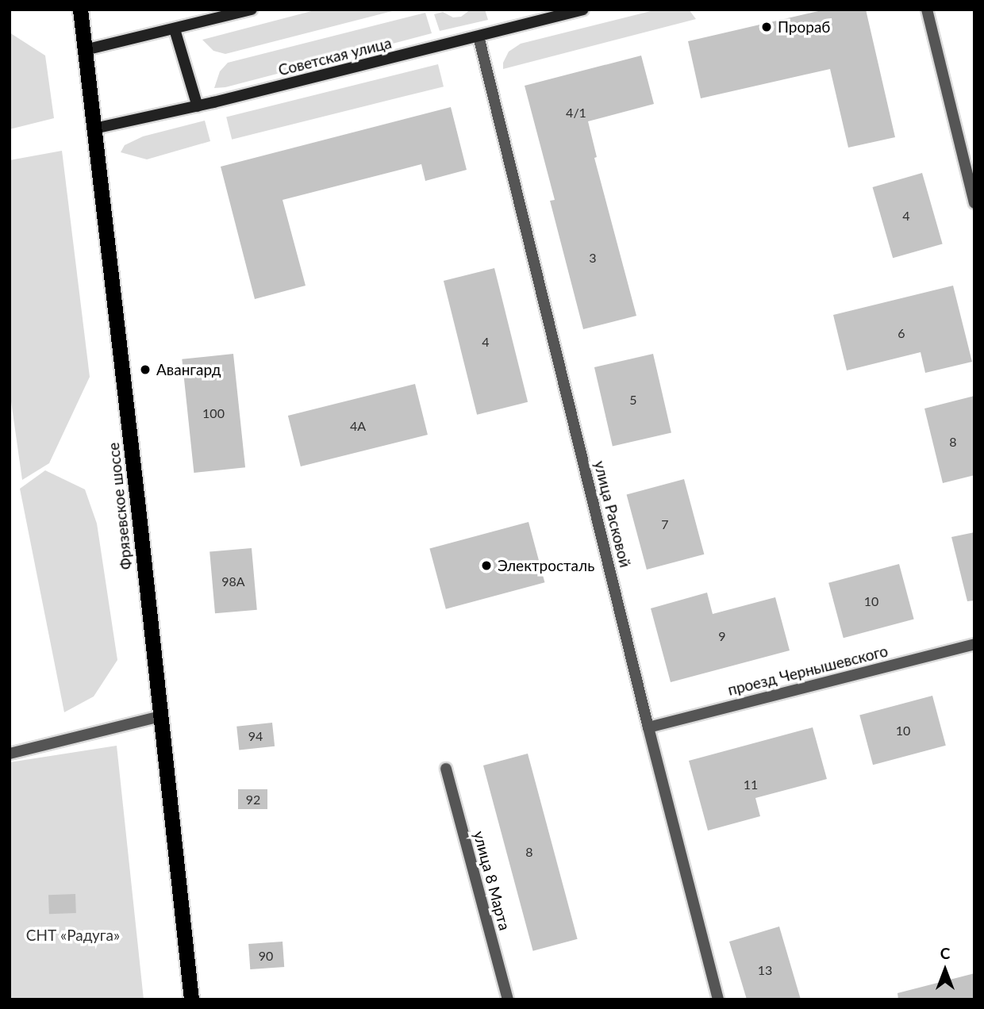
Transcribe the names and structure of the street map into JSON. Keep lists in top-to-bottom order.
{
  "streets": {
    "highway": ["Фрязевское шоссе"],
    "main road": ["Советская улица"],
    "street": ["улица Расковой", "проезд Чернышевского", "улица 8 Марта"]
  },
  "crossings": [
    ["Советская улица", "Фрязевское шоссе"],
    ["Советская улица", "улица Расковой"],
    ["улица Расковой", "проезд Чернышевского"]
  ],
  "parks": ["СНТ «Радуга»"],
  "places": ["Прораб", "Авангард", "Электросталь"],
  "house_numbers": [
    "4/1",
    "4",
    "3",
    "6",
    "4",
    "5",
    "100",
    "4А",
    "8",
    "7",
    "98А",
    "10",
    "9",
    "10",
    "94",
    "11",
    "92",
    "8",
    "90",
    "13"
  ],
  "north": "top"
}
